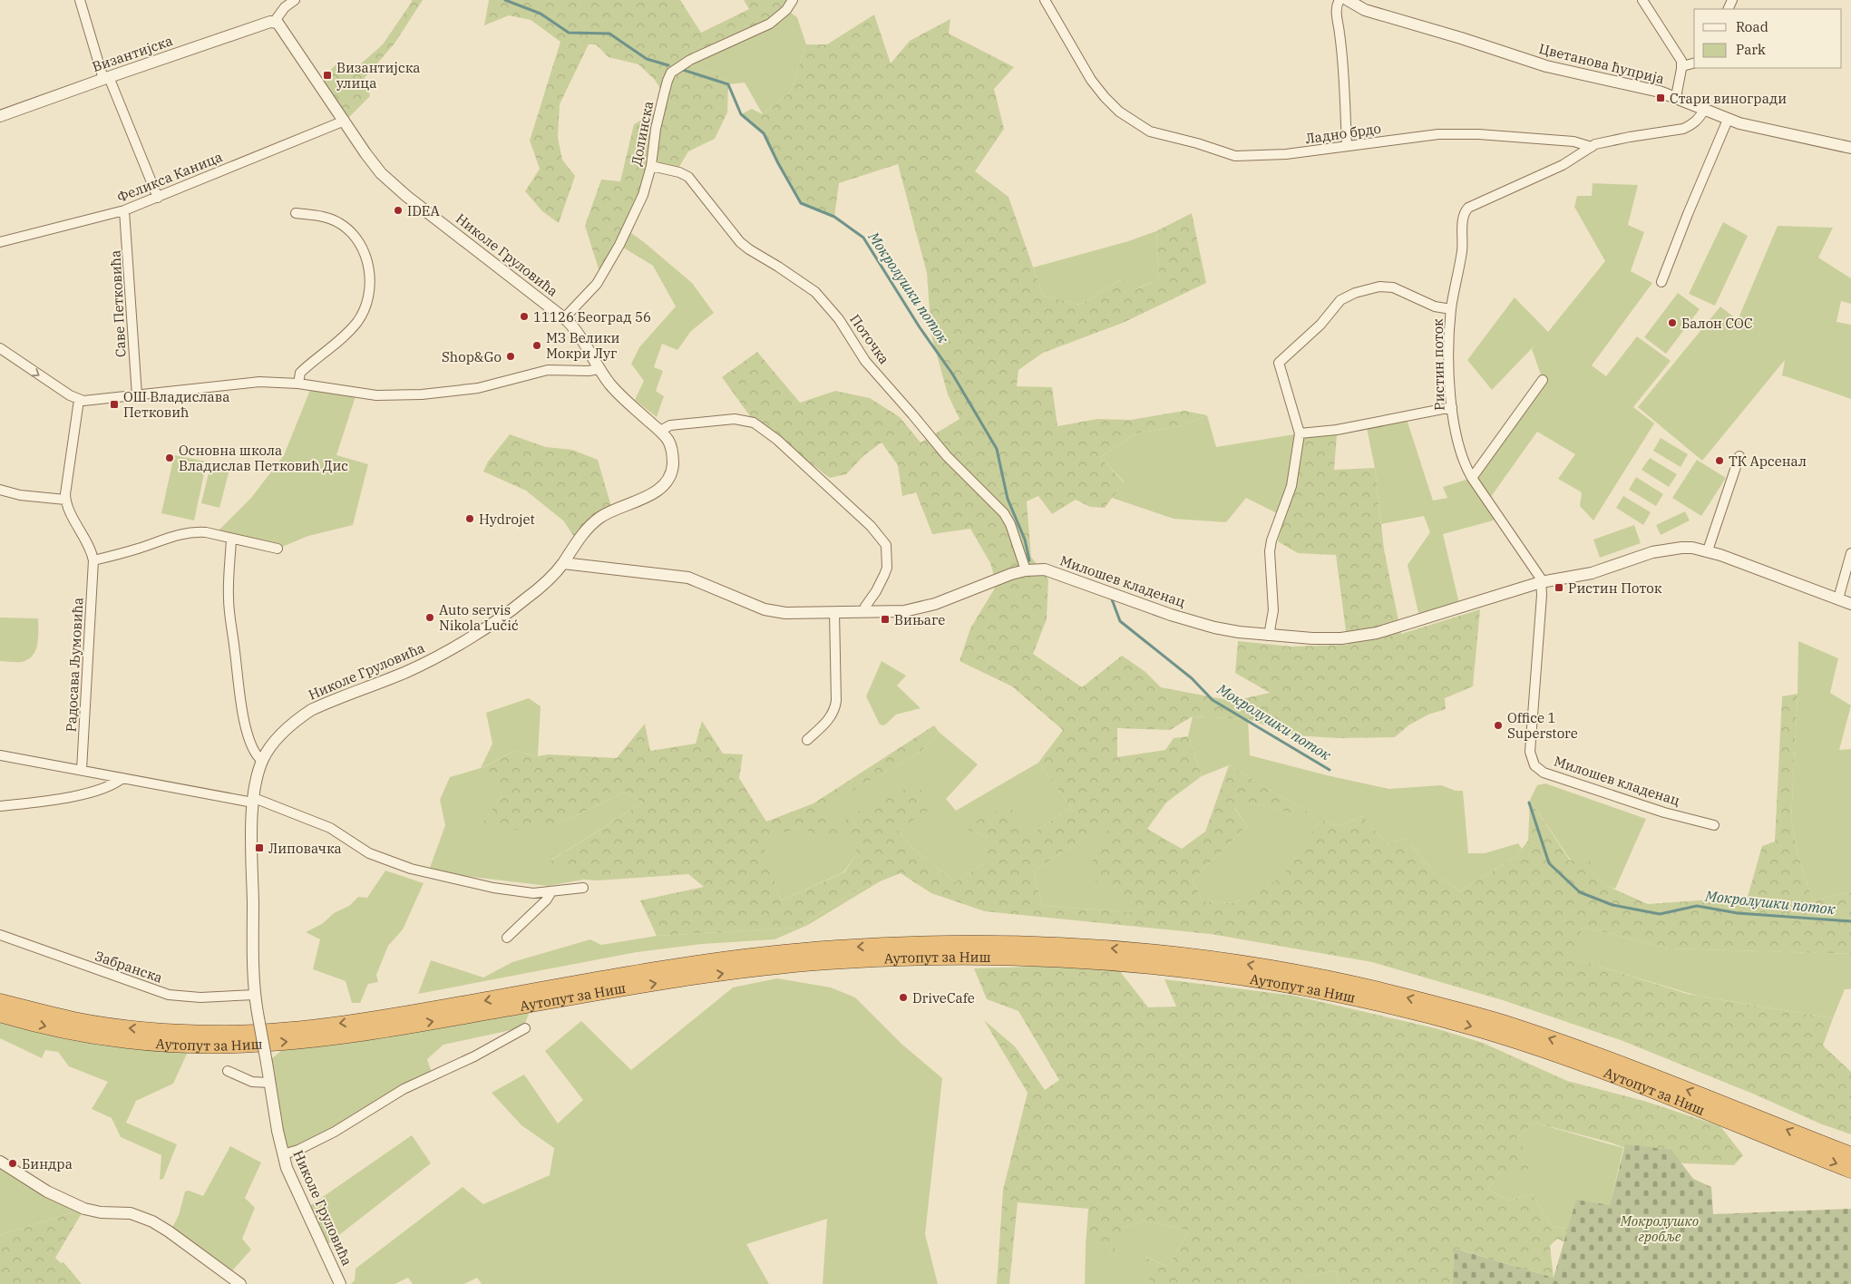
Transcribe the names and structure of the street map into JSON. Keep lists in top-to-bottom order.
{
  "streets": {
    "highway": ["Аутопут за Ниш"],
    "street": [
      "Византијска",
      "Цветанова ћуприја",
      "Долинска",
      "Ладно брдо",
      "Феликса Каница",
      "Николе Груловића",
      "Саве Петковића",
      "Поточка",
      "Ристин поток",
      "Милошев кладенац",
      "Радосава Љумовића",
      "Забранска"
    ]
  },
  "crossings": [
    ["Византијска", "Николе Груловића"],
    ["Долинска", "Николе Груловића"],
    ["Долинска", "Поточка"],
    ["Ладно брдо", "Ристин поток"],
    ["Феликса Каница", "Николе Груловића"],
    ["Феликса Каница", "Саве Петковића"],
    ["Николе Груловића", "Милошев кладенац"],
    ["Николе Груловића", "Забранска"],
    ["Поточка", "Милошев кладенац"],
    ["Ристин поток", "Милошев кладенац"]
  ],
  "water": ["Мокролушки поток"],
  "parks": ["Мокролушко гробље"],
  "places": {
    "transit": [
      "Византијска улица",
      "Стари виногради",
      "ОШ Владислава Петковић",
      "Ристин Поток",
      "Вињаге",
      "Липовачка"
    ],
    "other": [
      "IDEA",
      "11126 Београд 56",
      "Балон СОС",
      "МЗ Велики Мокри Луг",
      "Shop&Go",
      "Основна школа Владислав Петковић Дис",
      "ТК Арсенал",
      "Hydrojet",
      "Auto servis Nikola Lučić",
      "Office 1 Superstore",
      "DriveCafe",
      "Биндра"
    ]
  },
  "legend": ["Road", "Park"]
}
